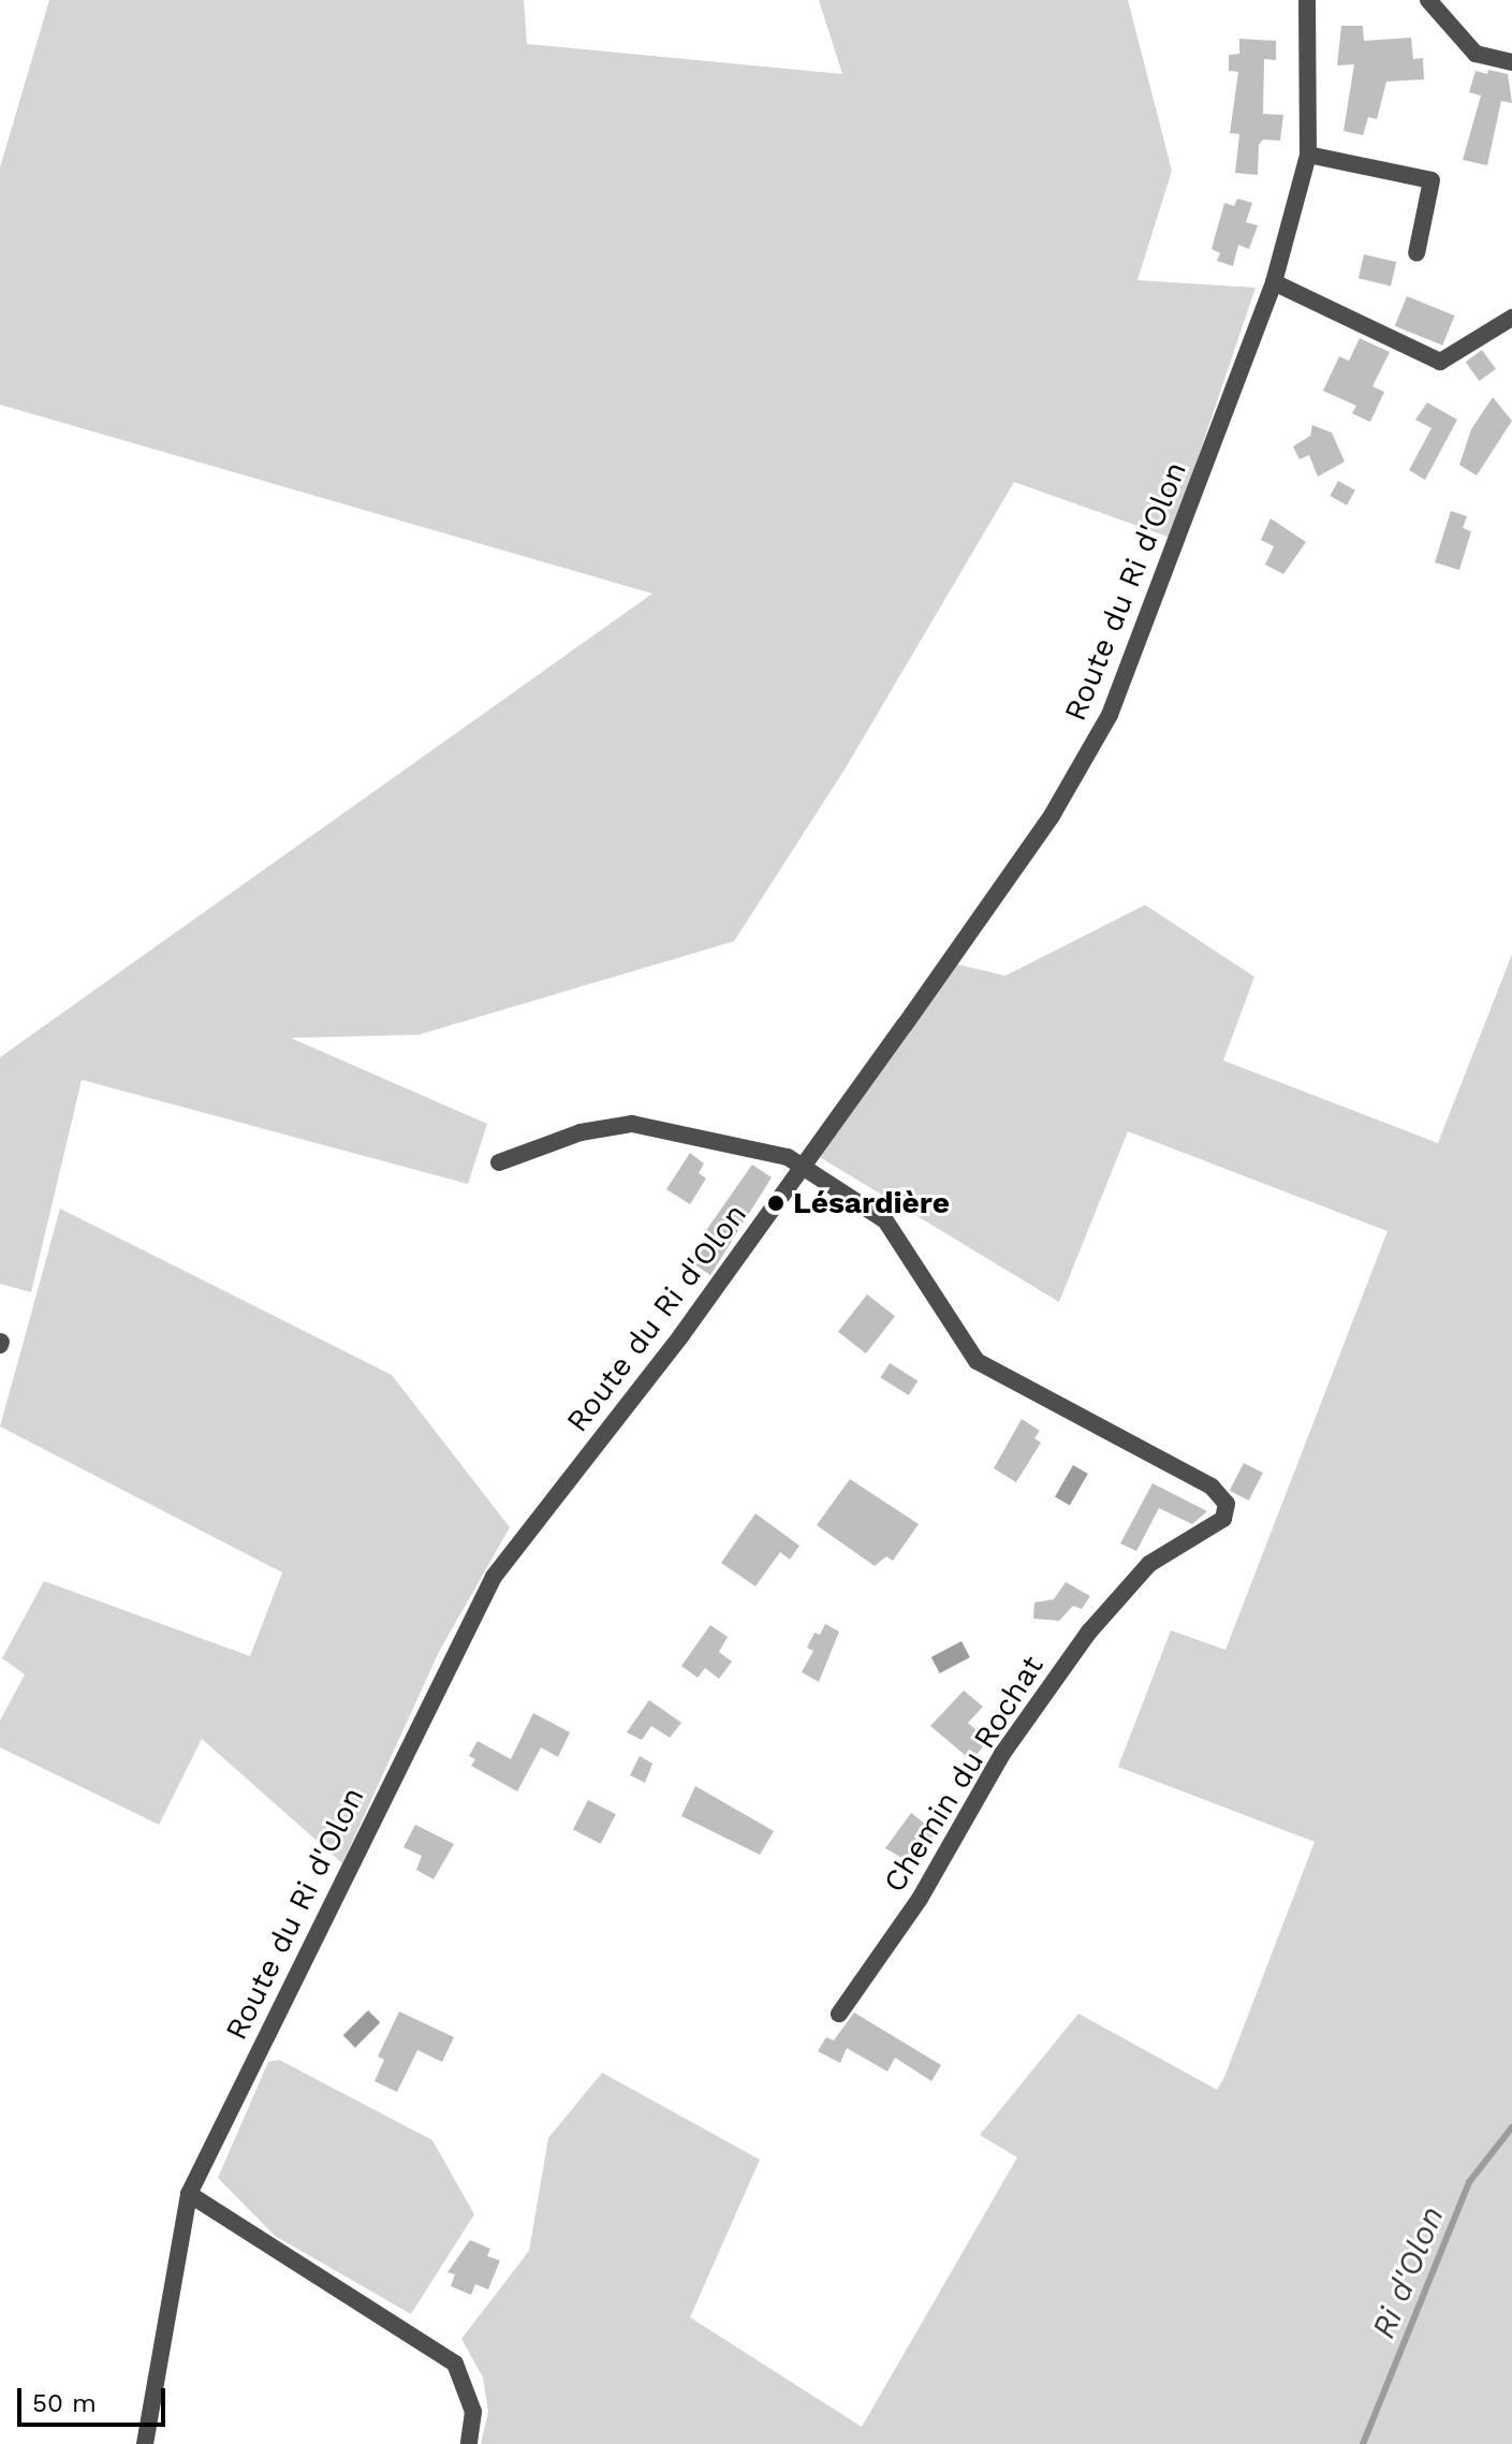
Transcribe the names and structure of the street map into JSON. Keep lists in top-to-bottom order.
{
  "streets": {
    "street": ["Route du Ri d'Olon", "Chemin du Rochat"]
  },
  "crossings": [
    ["Route du Ri d'Olon", "Chemin du Rochat"]
  ],
  "water": ["Ri d'Olon"],
  "places": ["Lésardière"],
  "scale_bar": "50 m"
}
